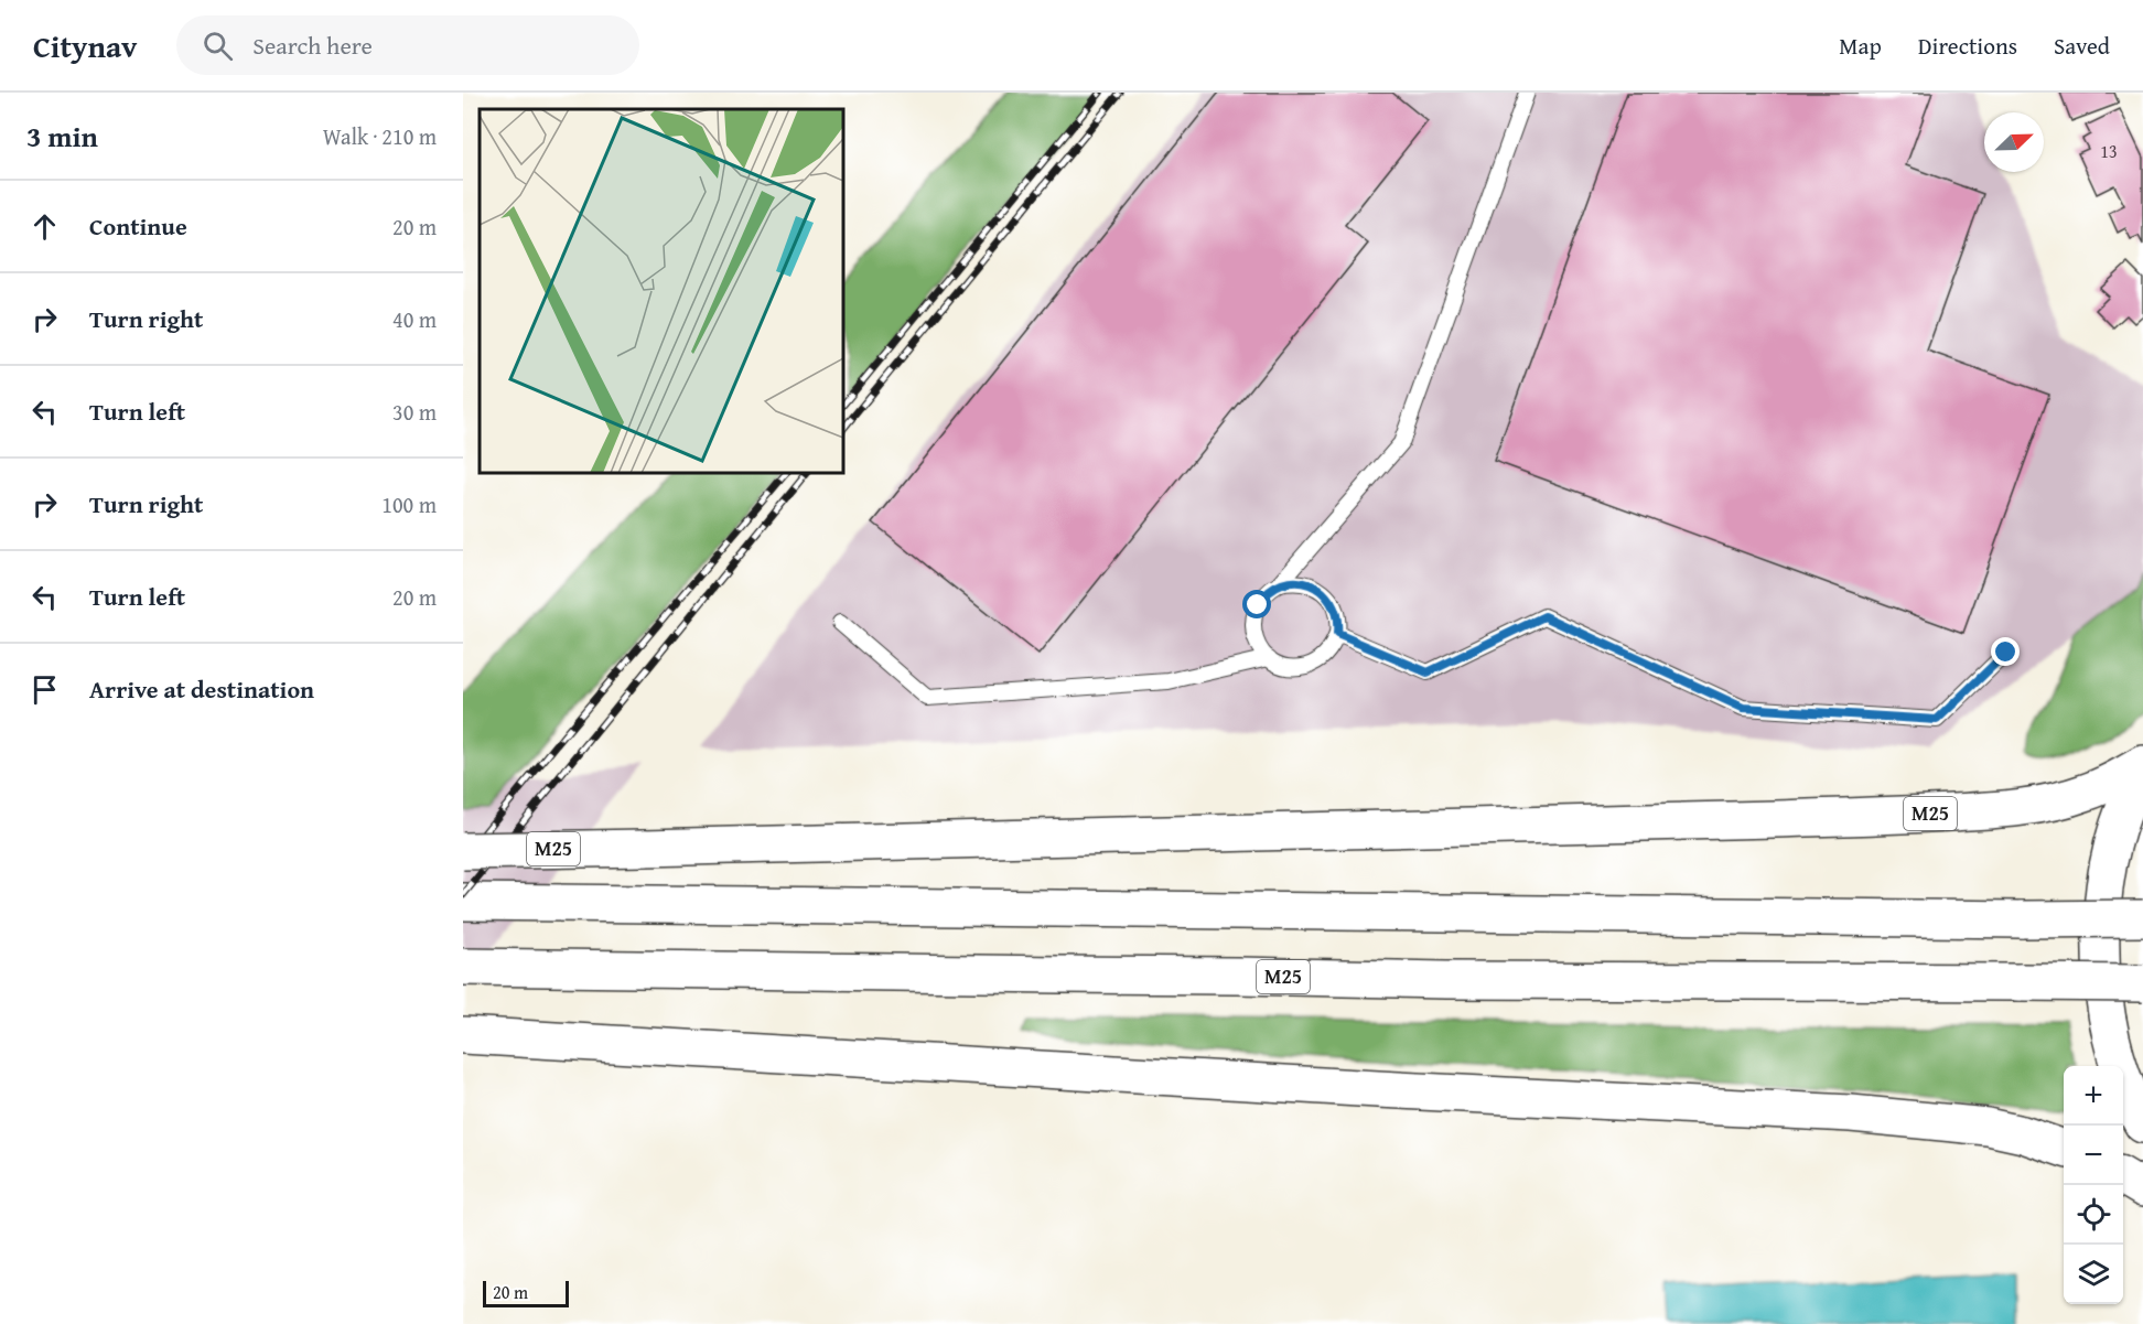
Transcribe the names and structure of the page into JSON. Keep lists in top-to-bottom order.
{
  "streets": {
    "highway": ["M25"]
  },
  "house_numbers": ["13"],
  "scale_bar": "20 m",
  "north": "top right",
  "page": {
    "header": "Citynav",
    "search": "Search here",
    "nav": ["Map", "Directions", "Saved"],
    "heading": ["3 min", "Walk · 210 m"],
    "list": [
      ["Continue", "20 m"],
      ["Turn right", "40 m"],
      ["Turn left", "30 m"],
      ["Turn right", "100 m"],
      ["Turn left", "20 m"],
      "Arrive at destination"
    ],
    "map_buttons": ["+", "−"],
    "scale": "20 m"
  }
}
